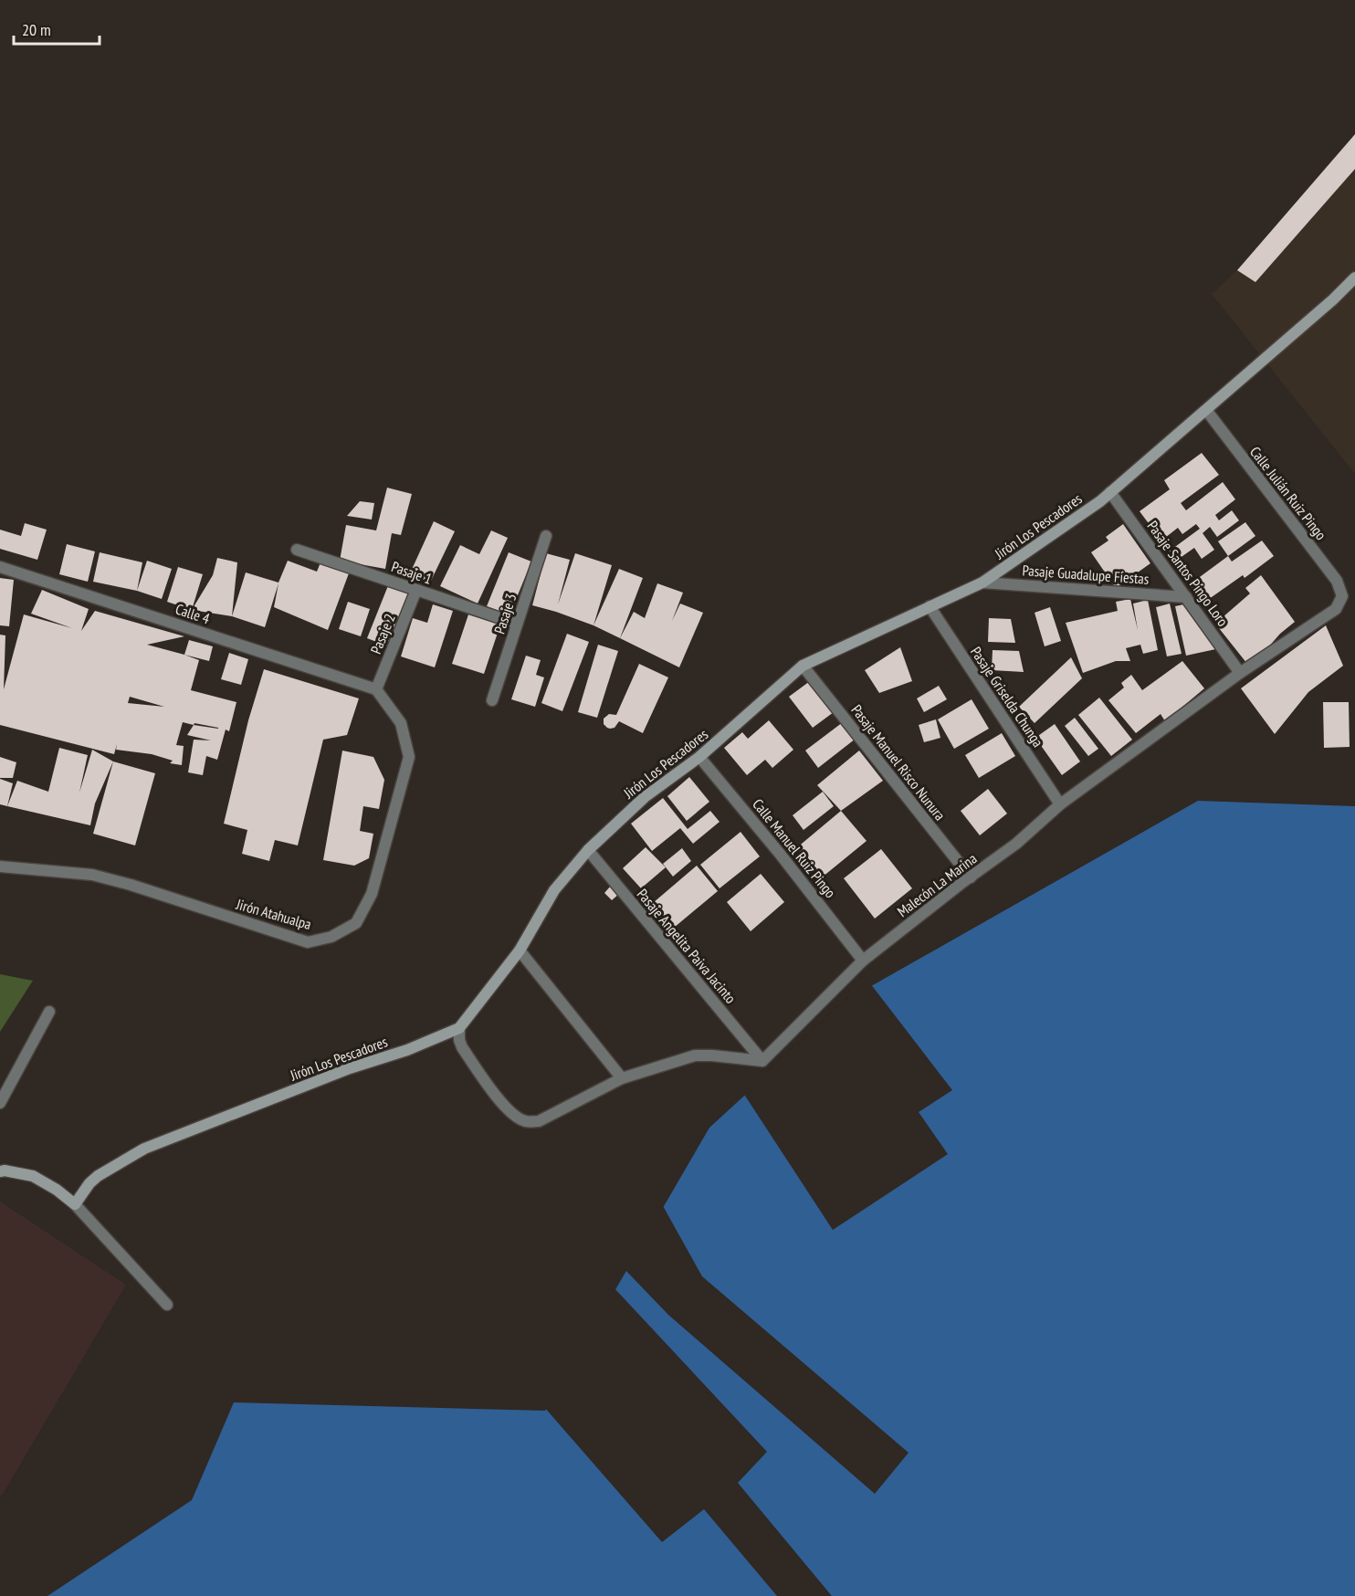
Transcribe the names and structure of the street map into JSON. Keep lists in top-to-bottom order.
{
  "streets": {
    "street": [
      "Calle Julián Ruiz Pingo",
      "Jirón Los Pescadores",
      "Pasaje 1",
      "Pasaje Santos Pingo Loro",
      "Pasaje Guadalupe Fiestas",
      "Calle 4",
      "Pasaje 3",
      "Pasaje 2",
      "Pasaje Griselda Chunga",
      "Pasaje Manuel Risco Nunura",
      "Calle Manuel Ruiz Pingo",
      "Malecón La Marina",
      "Jirón Atahualpa",
      "Pasaje Angelita Paiva Jacinto"
    ]
  },
  "crossings": [
    ["Calle Julián Ruiz Pingo", "Jirón Los Pescadores"],
    ["Calle Julián Ruiz Pingo", "Malecón La Marina"],
    ["Jirón Los Pescadores", "Pasaje Santos Pingo Loro"],
    ["Jirón Los Pescadores", "Pasaje Guadalupe Fiestas"],
    ["Jirón Los Pescadores", "Pasaje Griselda Chunga"],
    ["Jirón Los Pescadores", "Pasaje Manuel Risco Nunura"],
    ["Jirón Los Pescadores", "Calle Manuel Ruiz Pingo"],
    ["Jirón Los Pescadores", "Pasaje Angelita Paiva Jacinto"],
    ["Pasaje 1", "Pasaje 3"],
    ["Pasaje 1", "Pasaje 2"],
    ["Pasaje Santos Pingo Loro", "Pasaje Guadalupe Fiestas"],
    ["Pasaje Santos Pingo Loro", "Malecón La Marina"],
    ["Calle 4", "Pasaje 2"],
    ["Calle 4", "Jirón Atahualpa"],
    ["Pasaje 2", "Jirón Atahualpa"],
    ["Pasaje Griselda Chunga", "Malecón La Marina"],
    ["Pasaje Manuel Risco Nunura", "Malecón La Marina"],
    ["Calle Manuel Ruiz Pingo", "Malecón La Marina"],
    ["Malecón La Marina", "Pasaje Angelita Paiva Jacinto"]
  ],
  "scale_bar": "20 m"
}
